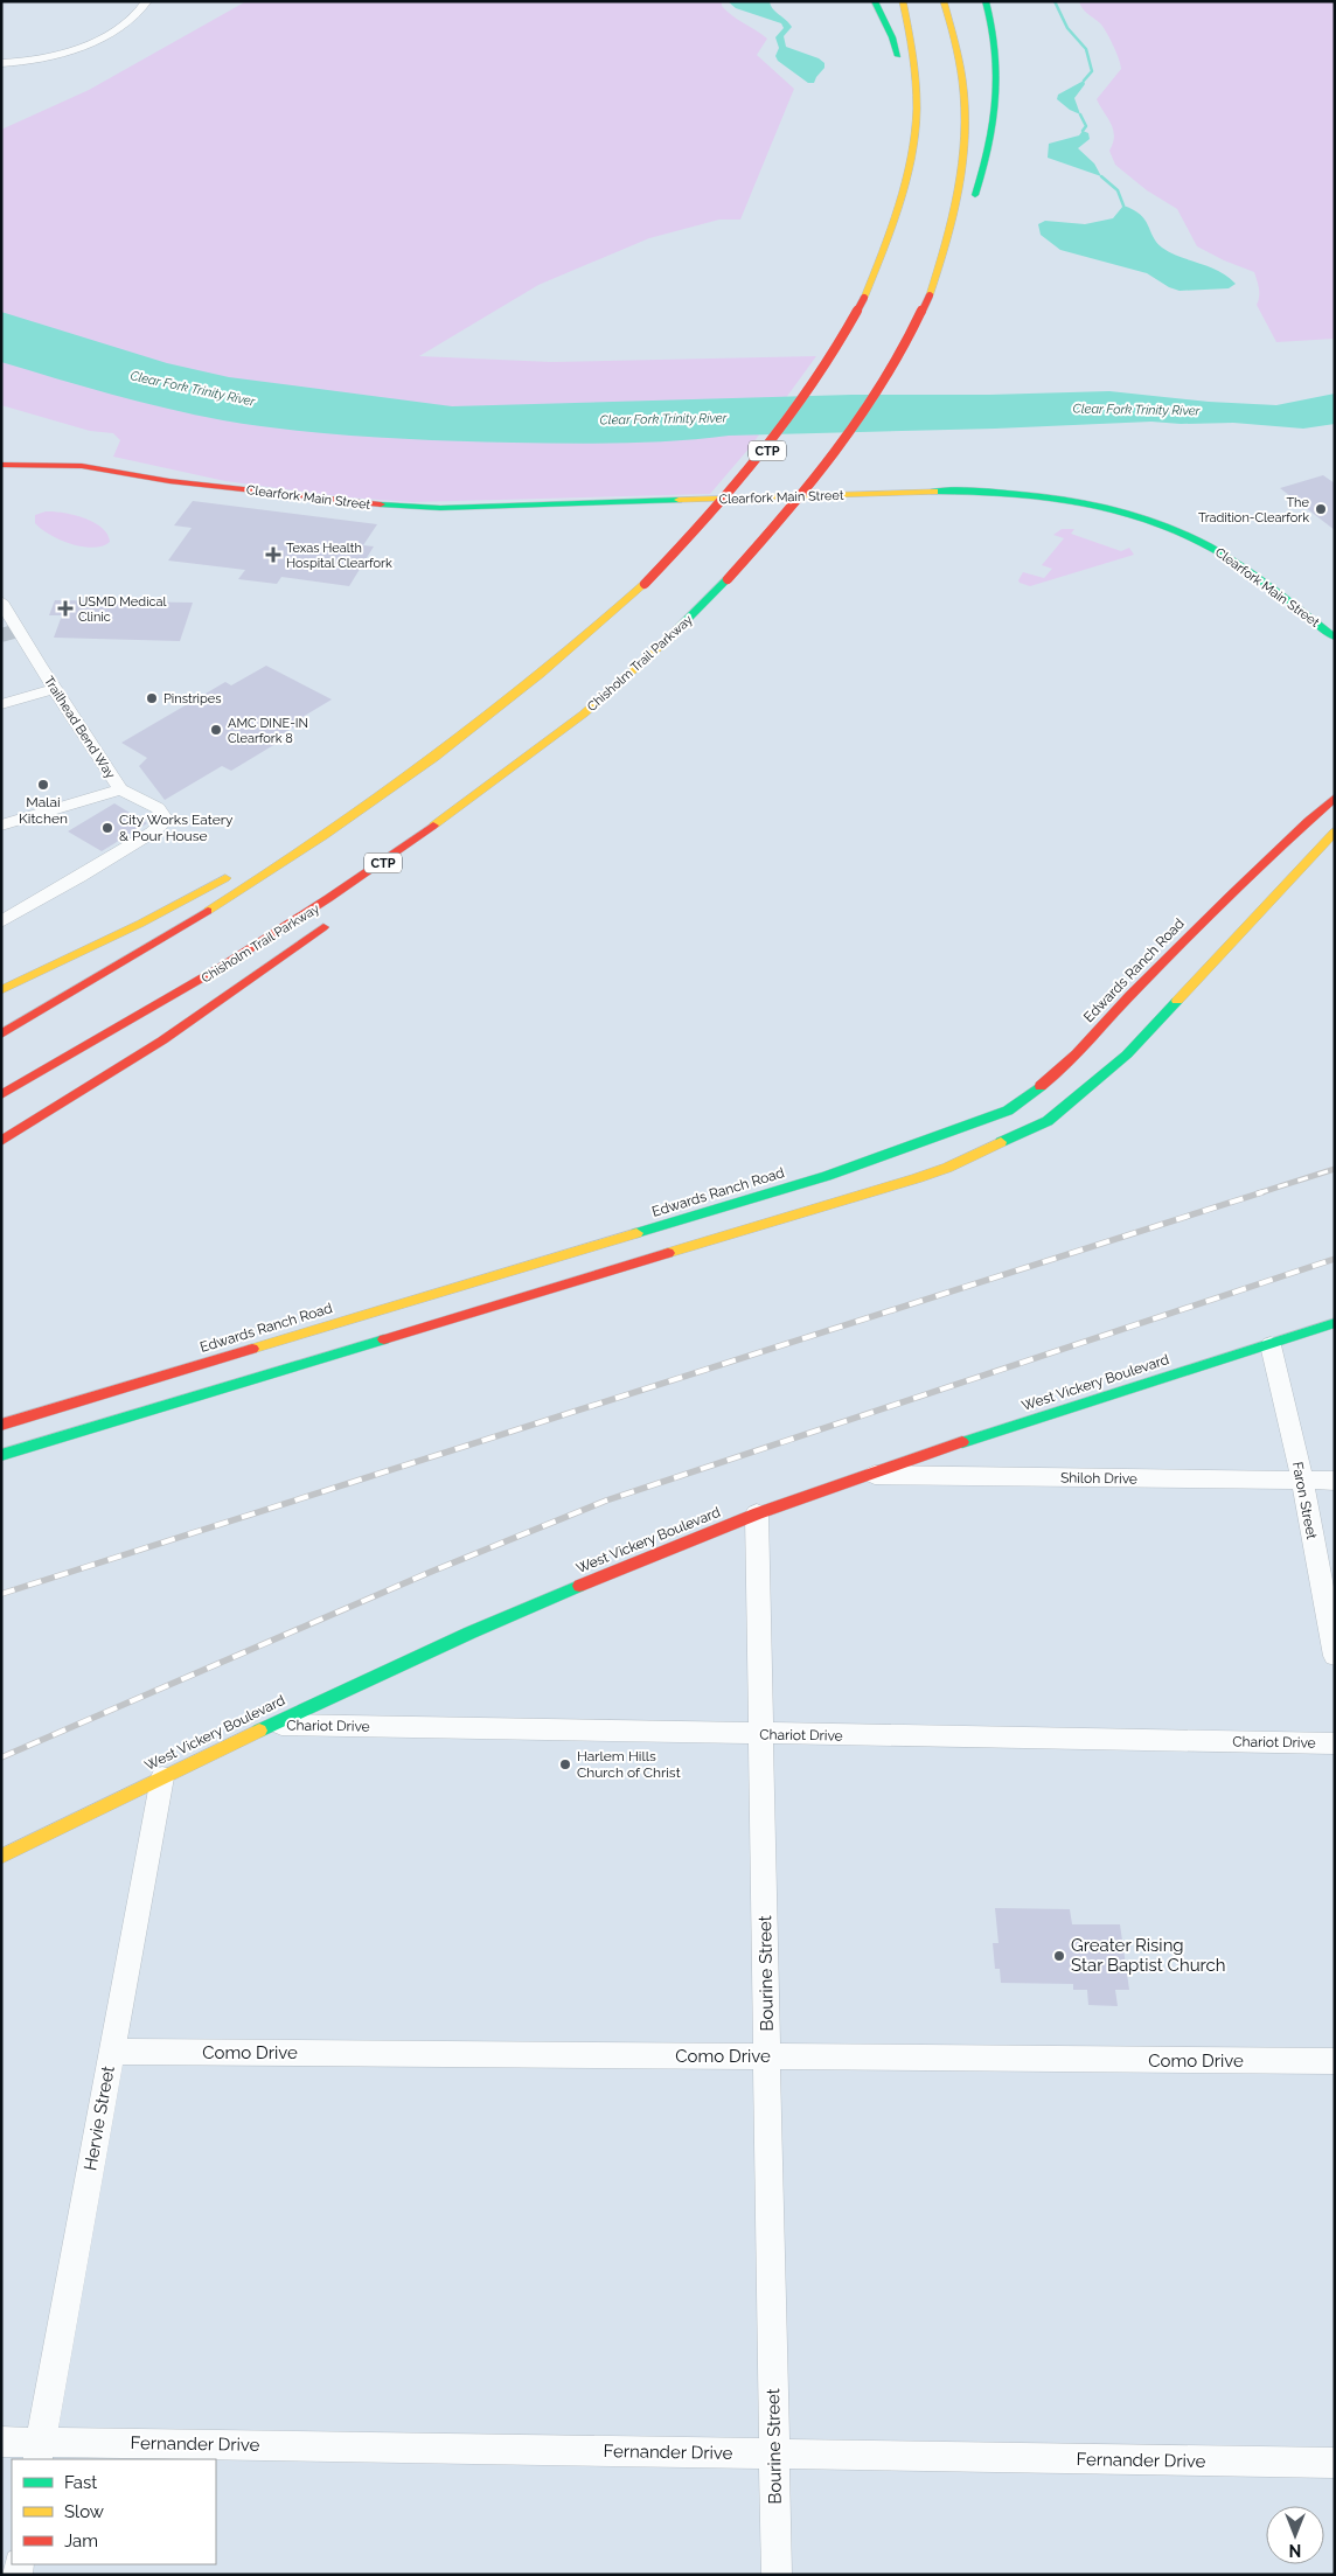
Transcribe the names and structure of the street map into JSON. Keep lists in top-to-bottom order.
{
  "streets": {
    "main road": [
      "CTP",
      "Clearfork Main Street",
      "Chisholm Trail Parkway",
      "Edwards Ranch Road",
      "West Vickery Boulevard"
    ],
    "street": [
      "Trailhead Bend Way",
      "Shiloh Drive",
      "Faron Street",
      "Chariot Drive",
      "Bourine Street",
      "Como Drive",
      "Hervie Street",
      "Fernander Drive"
    ]
  },
  "crossings": [
    ["West Vickery Boulevard", "Shiloh Drive"],
    ["West Vickery Boulevard", "Faron Street"],
    ["West Vickery Boulevard", "Chariot Drive"],
    ["West Vickery Boulevard", "Bourine Street"],
    ["West Vickery Boulevard", "Hervie Street"],
    ["Shiloh Drive", "Faron Street"],
    ["Chariot Drive", "Bourine Street"],
    ["Bourine Street", "Como Drive"],
    ["Bourine Street", "Fernander Drive"],
    ["Como Drive", "Hervie Street"],
    ["Hervie Street", "Fernander Drive"]
  ],
  "water": ["Clear Fork Trinity River"],
  "places": {
    "other": [
      "The Tradition-Clearfork",
      "Pinstripes",
      "AMC DINE-IN Clearfork 8",
      "Malai Kitchen",
      "City Works Eatery & Pour House",
      "Harlem Hills Church of Christ",
      "Greater Rising Star Baptist Church"
    ],
    "health": ["Texas Health Hospital Clearfork", "USMD Medical Clinic"]
  },
  "legend": ["Fast", "Slow", "Jam"],
  "north": "bottom"
}
